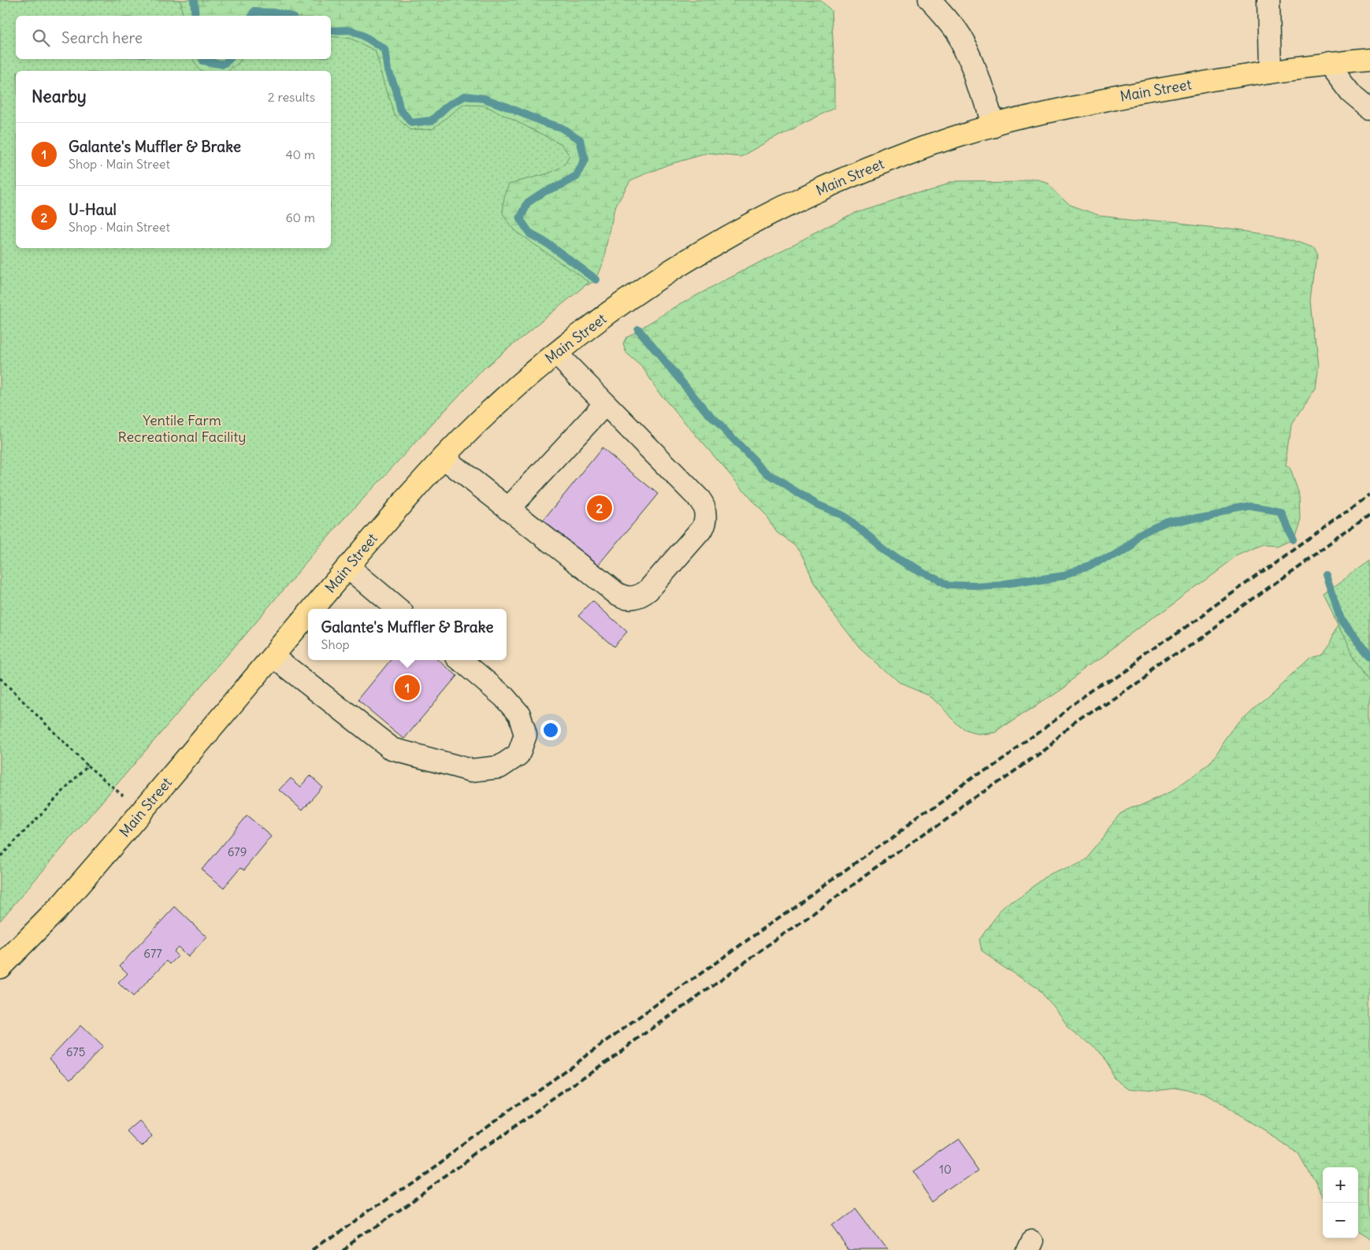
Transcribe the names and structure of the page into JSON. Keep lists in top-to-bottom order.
{
  "streets": {
    "main road": ["Main Street"]
  },
  "parks": ["Yentile Farm Recreational Facility"],
  "house_numbers": [
    "679",
    "677",
    "675",
    "10"
  ],
  "page": {
    "search": "Search here",
    "heading": ["Nearby", "2 results"],
    "list": [
      {
        "mark": "1",
        "name": "Galante's Muffler & Brake",
        "note": "Shop · Main Street",
        "value": "40 m"
      },
      {
        "mark": "2",
        "name": "U-Haul",
        "note": "Shop · Main Street",
        "value": "60 m"
      }
    ],
    "pins": ["2", "1"],
    "popup": ["Galante's Muffler & Brake", "Shop"],
    "map_buttons": ["+", "−"]
  }
}
